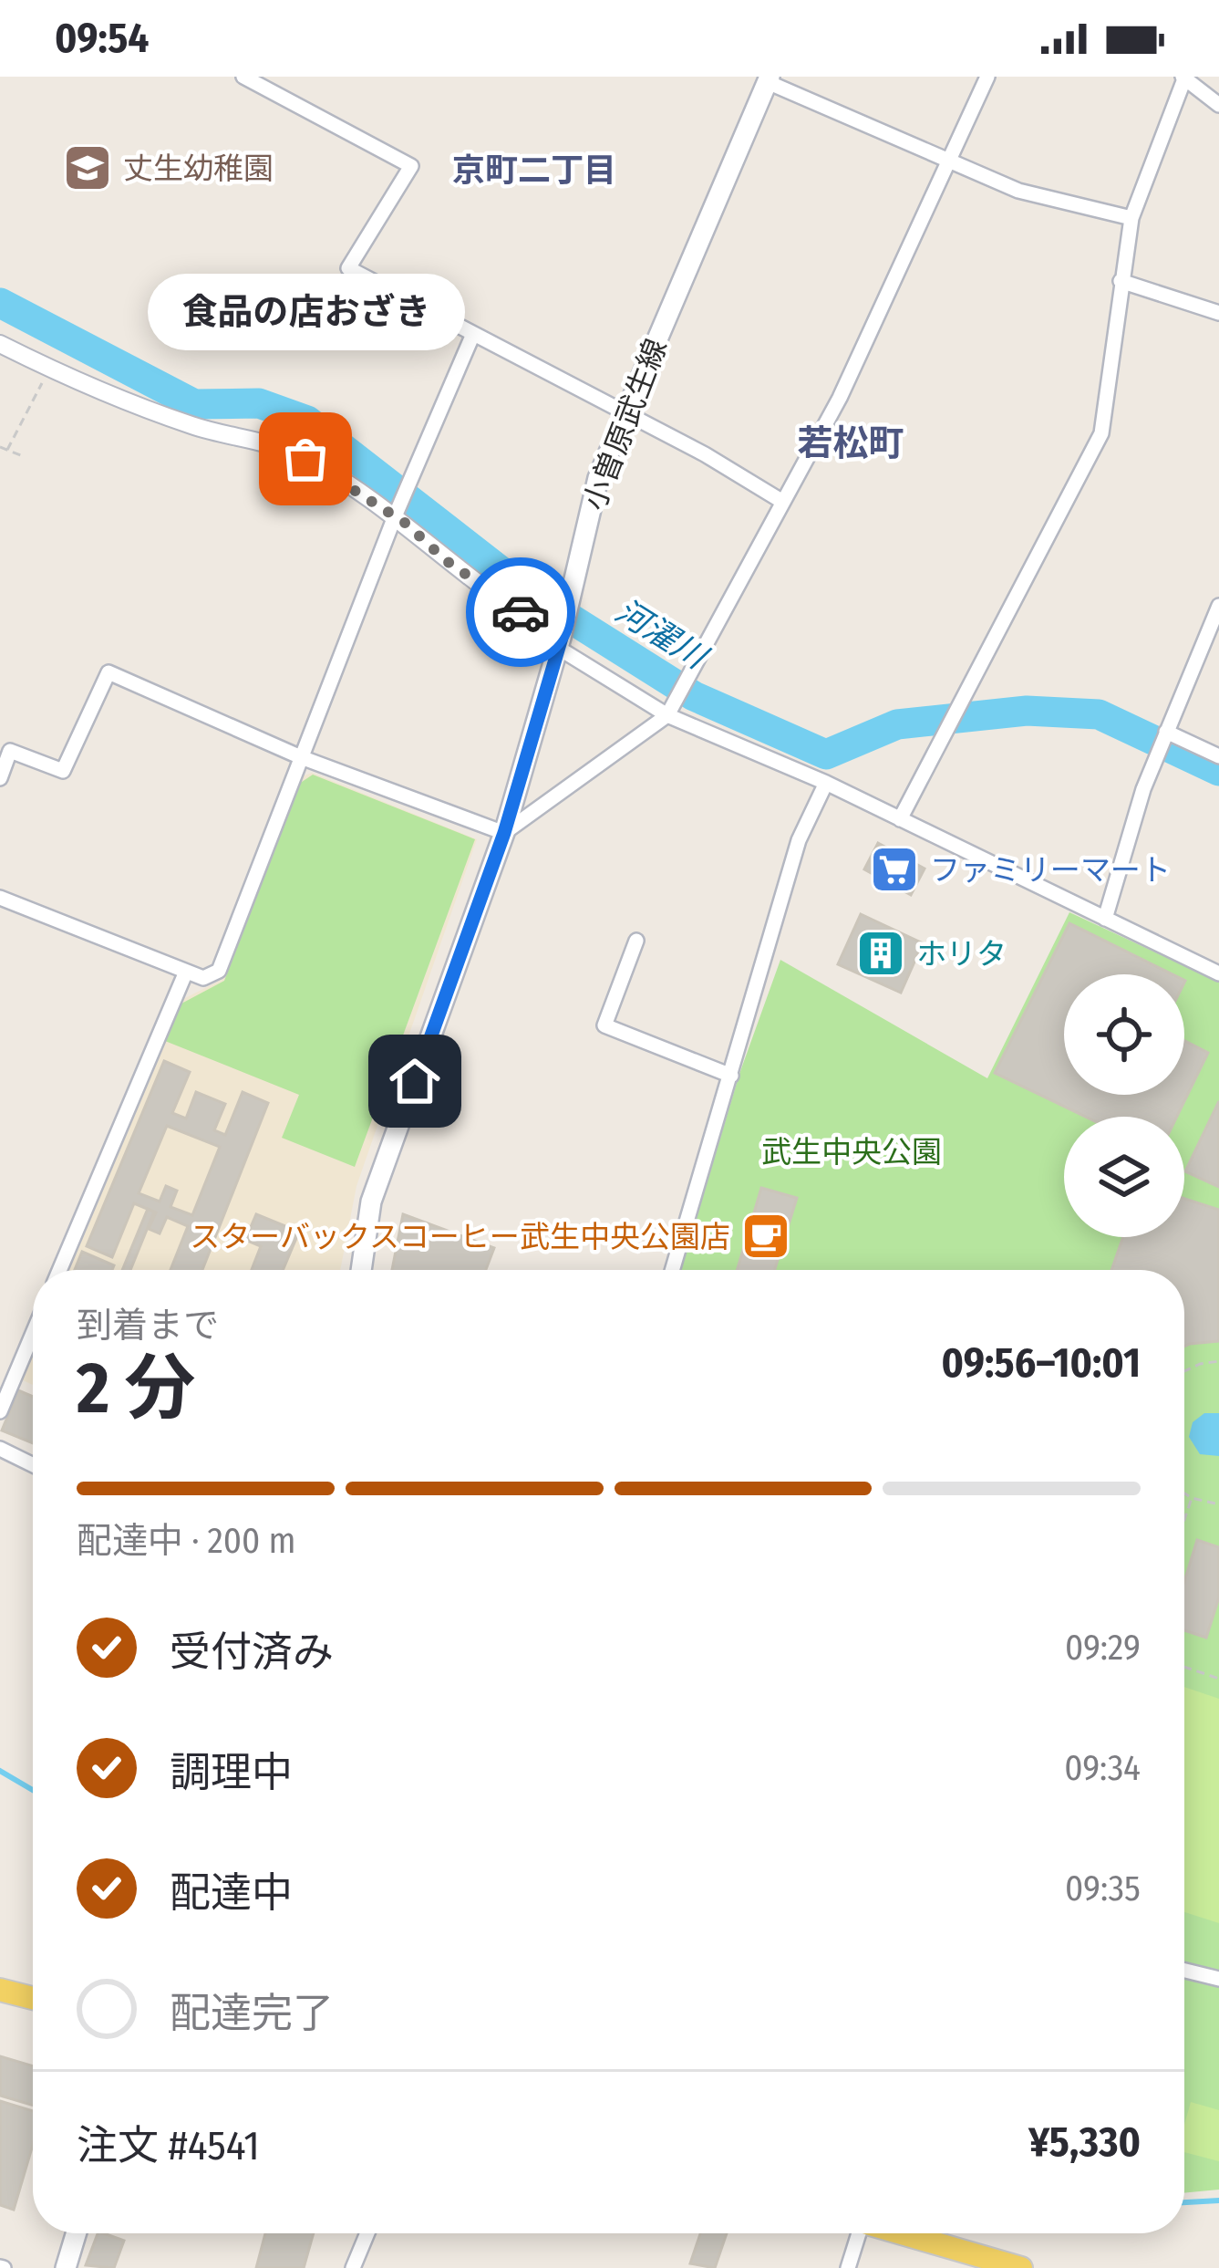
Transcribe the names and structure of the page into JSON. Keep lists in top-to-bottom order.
{
  "streets": {
    "main road": ["小曽原武生線"]
  },
  "districts": ["京町二丁目", "若松町"],
  "water": ["河濯川"],
  "parks": ["武生中央公園"],
  "places": {
    "school or university": ["丈生幼稚園"],
    "other": ["食品の店おざき"],
    "supermarket": ["ファミリーマート"],
    "building": ["ホリタ"],
    "cafe": ["スターバックスコーヒー武生中央公園店"]
  },
  "page": {
    "status": "09:54",
    "bubble": "食品の店おざき",
    "heading": ["2 分", "到着まで", "09:56–10:01"],
    "panel": ["注文 #4541", "¥5,330"],
    "bar": "配達中 · 200 m",
    "list": [
      ["受付済み", "09:29"],
      ["調理中", "09:34"],
      ["配達中", "09:35"],
      "配達完了"
    ]
  }
}
